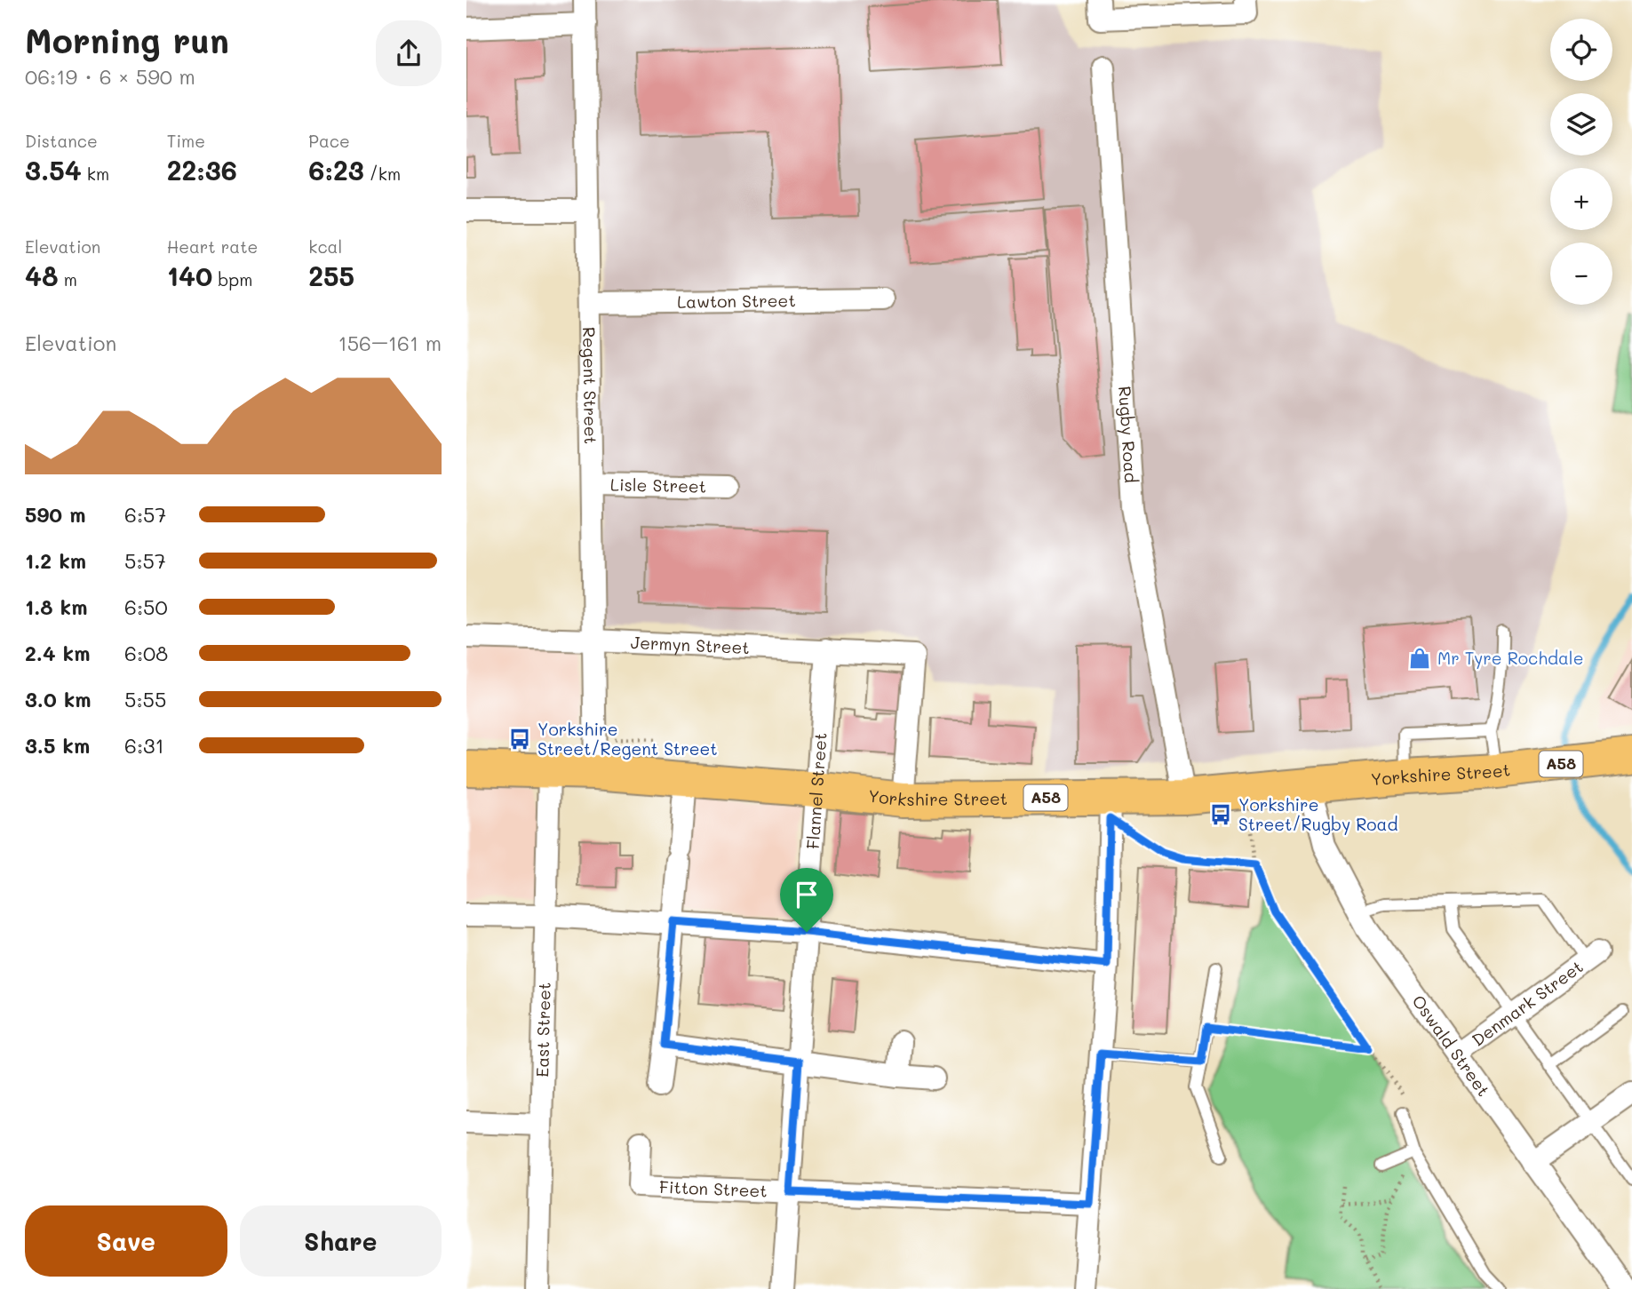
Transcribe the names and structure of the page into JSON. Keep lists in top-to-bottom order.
{
  "streets": {
    "highway": ["A58", "Yorkshire Street"],
    "street": [
      "Lawton Street",
      "Regent Street",
      "Rugby Road",
      "Lisle Street",
      "Jermyn Street",
      "Flannel Street",
      "Denmark Street",
      "East Street",
      "Oswald Street",
      "Fitton Street"
    ]
  },
  "crossings": [
    ["Lawton Street", "Regent Street"],
    ["Regent Street", "Lisle Street"],
    ["Regent Street", "Jermyn Street"],
    ["Regent Street", "Yorkshire Street"],
    ["Rugby Road", "Yorkshire Street"],
    ["Jermyn Street", "Yorkshire Street"],
    ["Jermyn Street", "Flannel Street"],
    ["Yorkshire Street", "Flannel Street"],
    ["Yorkshire Street", "East Street"],
    ["Yorkshire Street", "Oswald Street"],
    ["Flannel Street", "Fitton Street"],
    ["Denmark Street", "Oswald Street"]
  ],
  "places": {
    "shop": ["Mr Tyre Rochdale"],
    "bus stop": ["Yorkshire Street/Regent Street", "Yorkshire Street/Rugby Road"]
  },
  "page": {
    "heading": ["Morning run", "06:19 · 6 × 590 m"],
    "map_buttons": ["+", "−"],
    "stats": [
      ["Distance", "3.54 km"],
      ["Time", "22:36"],
      ["Pace", "6:23 /km"],
      ["Elevation", "48 m"],
      ["Heart rate", "140 bpm"],
      ["kcal", "255"]
    ],
    "chart": ["Elevation", "156–161 m"],
    "list": [
      {
        "name": "590 m",
        "note": "6:57"
      },
      {
        "name": "1.2 km",
        "note": "5:57"
      },
      {
        "name": "1.8 km",
        "note": "6:50"
      },
      {
        "name": "2.4 km",
        "note": "6:08"
      },
      {
        "name": "3.0 km",
        "note": "5:55"
      },
      {
        "name": "3.5 km",
        "note": "6:31"
      }
    ],
    "buttons": ["Save", "Share"]
  }
}
